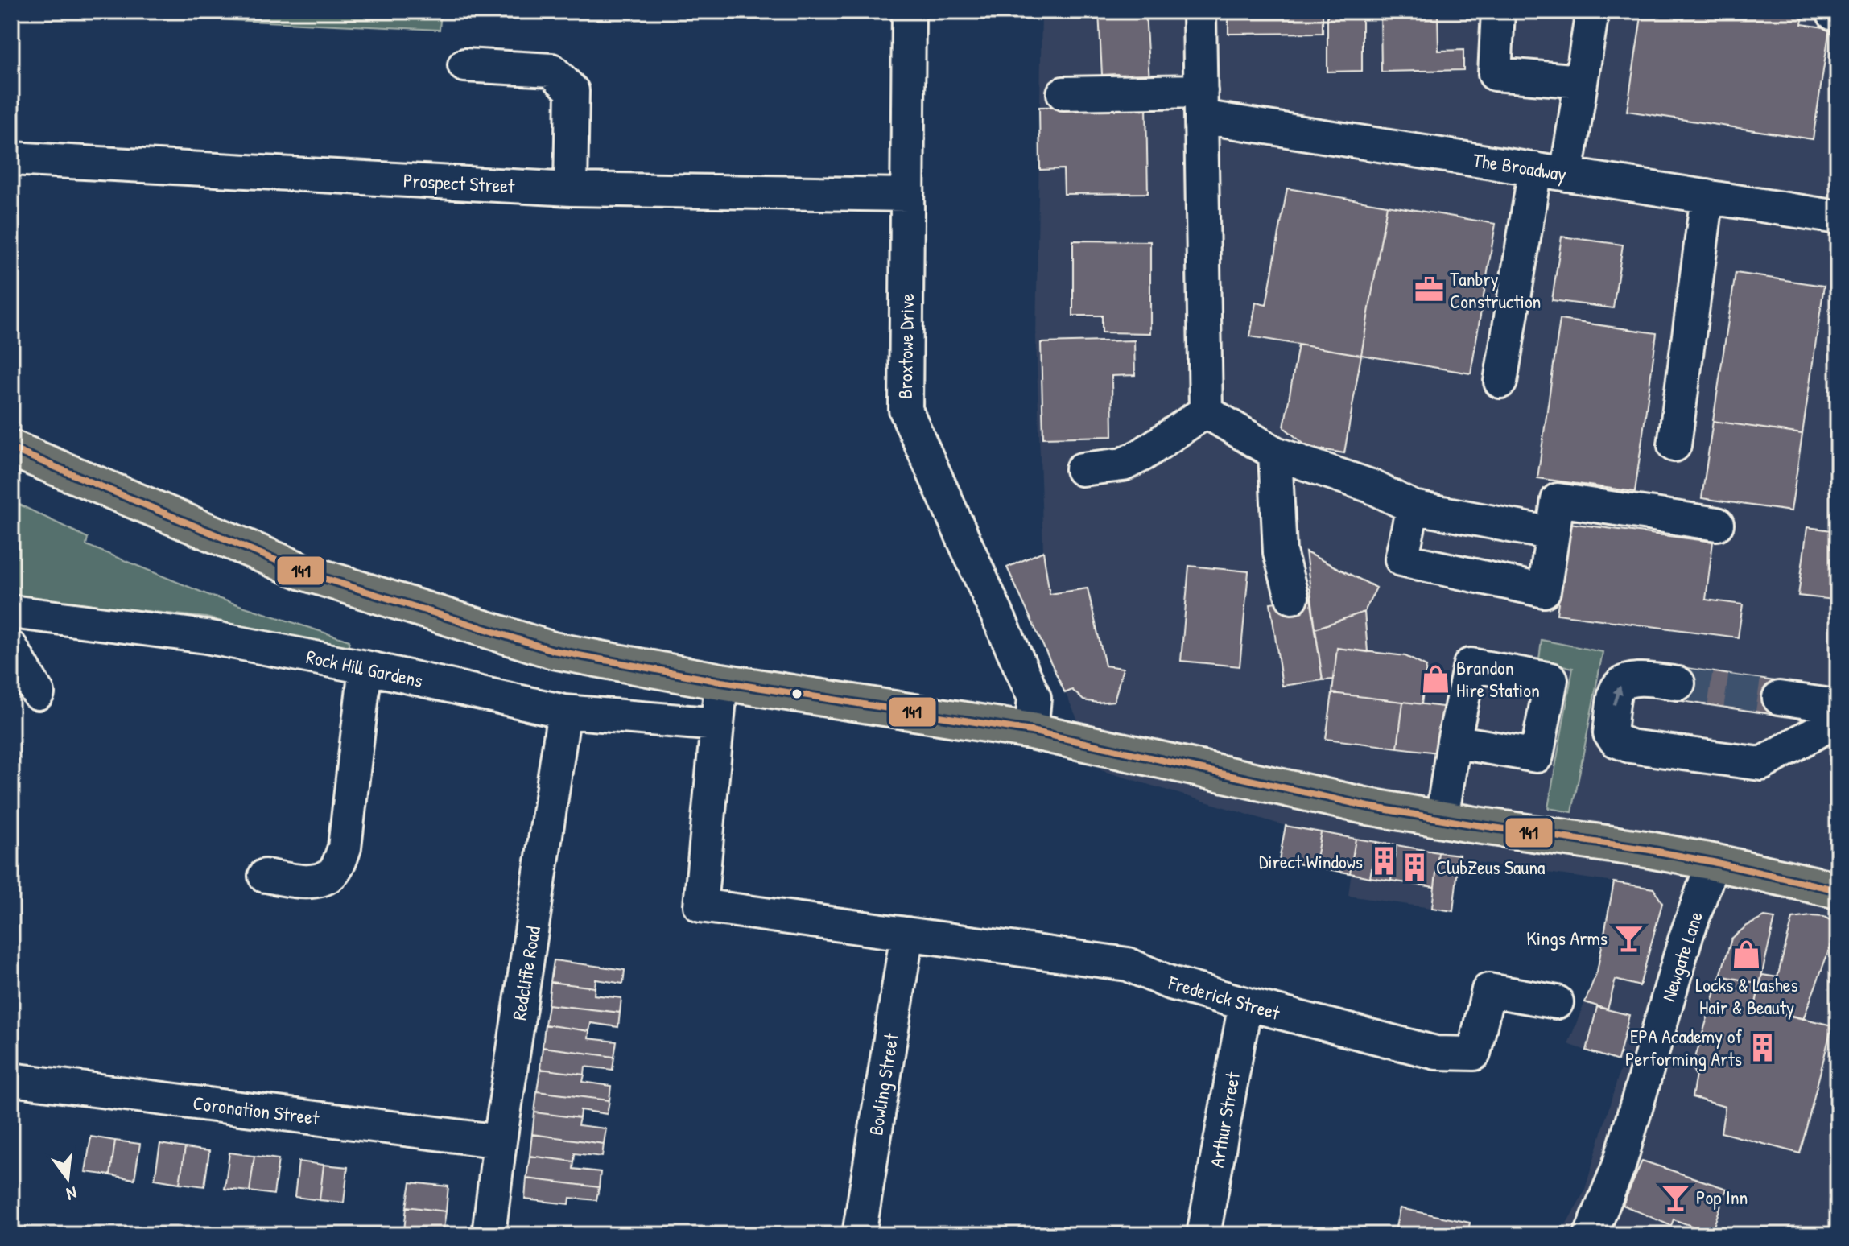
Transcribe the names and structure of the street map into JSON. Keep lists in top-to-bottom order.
{
  "streets": {
    "street": [
      "The Broadway",
      "Prospect Street",
      "Broxtowe Drive",
      "Rock Hill Gardens",
      "Newgate Lane",
      "Redcliffe Road",
      "Frederick Street",
      "Bowling Street",
      "Coronation Street",
      "Arthur Street"
    ]
  },
  "crossings": [
    ["Prospect Street", "Broxtowe Drive"],
    ["Rock Hill Gardens", "Redcliffe Road"],
    ["Rock Hill Gardens", "Frederick Street"],
    ["Redcliffe Road", "Coronation Street"],
    ["Frederick Street", "Bowling Street"],
    ["Frederick Street", "Arthur Street"]
  ],
  "places": {
    "office": ["Tanbry Construction"],
    "shop": ["Brandon Hire Station", "Locks & Lashes Hair & Beauty"],
    "building": ["Direct Windows", "ClubZeus Sauna", "EPA Academy of Performing Arts"],
    "bar": ["Kings Arms", "Pop Inn"]
  },
  "lines": ["transit line 141"],
  "north": "bottom"
}
